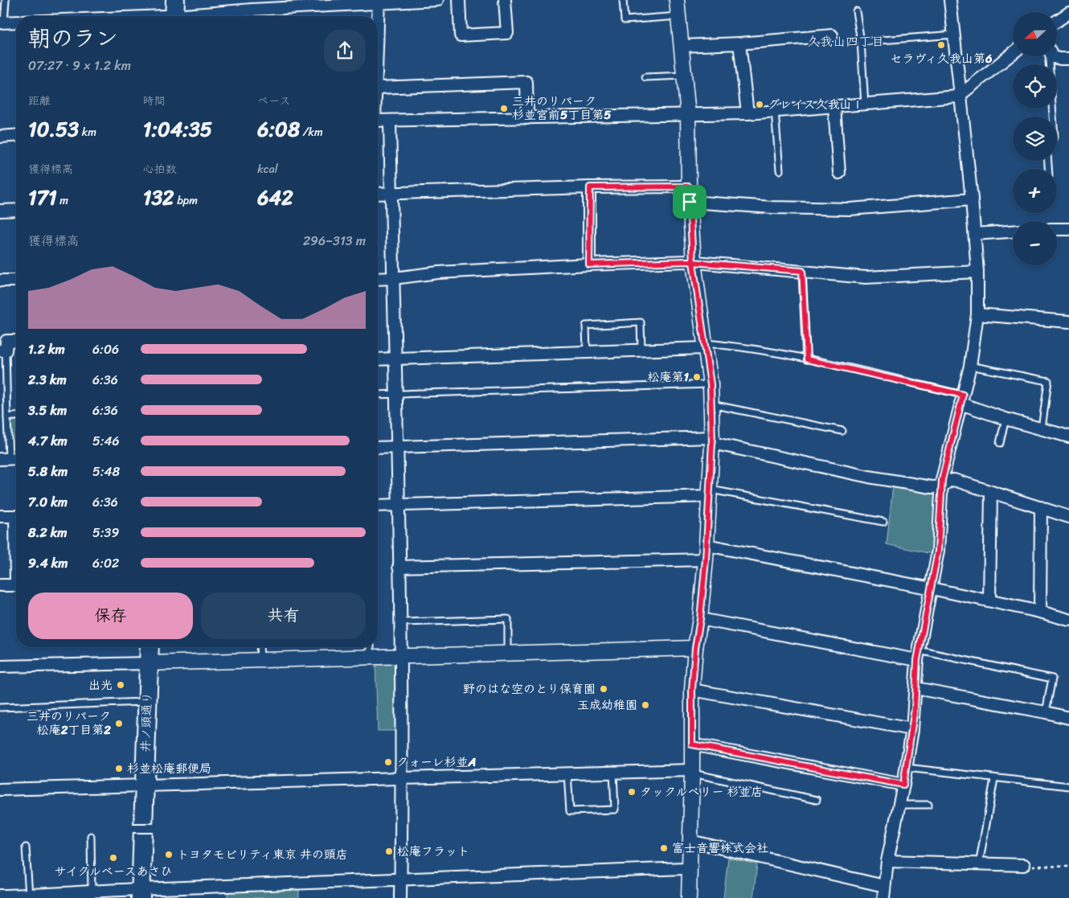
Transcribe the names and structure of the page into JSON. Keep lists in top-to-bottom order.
{
  "streets": {
    "main road": ["井ノ頭通り"]
  },
  "districts": ["久我山四丁目"],
  "places": [
    "セラヴィ久我山第6",
    "グレイス久我山Ⅰ",
    "三井のリパーク 杉並宮前5丁目第5",
    "松庵第1",
    "出光",
    "野のはな空のとり保育園",
    "玉成幼稚園",
    "三井のリパーク 松庵2丁目第2",
    "クォーレ杉並A",
    "杉並松庵郵便局",
    "タックルベリー 杉並店",
    "富士音響株式会社",
    "松庵フラット",
    "トヨタモビリティ東京 井の頭店",
    "サイクルベースあさひ"
  ],
  "north": "left",
  "page": {
    "map_buttons": ["+", "−"],
    "heading": ["朝のラン", "07:27 · 9 × 1.2 km"],
    "stats": [
      ["距離", "10.53 km"],
      ["時間", "1:04:35"],
      ["ペース", "6:08 /km"],
      ["獲得標高", "171 m"],
      ["心拍数", "132 bpm"],
      ["kcal", "642"]
    ],
    "chart": ["獲得標高", "296–313 m"],
    "list": [
      {
        "name": "1.2 km",
        "note": "6:06"
      },
      {
        "name": "2.3 km",
        "note": "6:36"
      },
      {
        "name": "3.5 km",
        "note": "6:36"
      },
      {
        "name": "4.7 km",
        "note": "5:46"
      },
      {
        "name": "5.8 km",
        "note": "5:48"
      },
      {
        "name": "7.0 km",
        "note": "6:36"
      },
      {
        "name": "8.2 km",
        "note": "5:39"
      },
      {
        "name": "9.4 km",
        "note": "6:02"
      }
    ],
    "buttons": ["保存", "共有"]
  }
}
